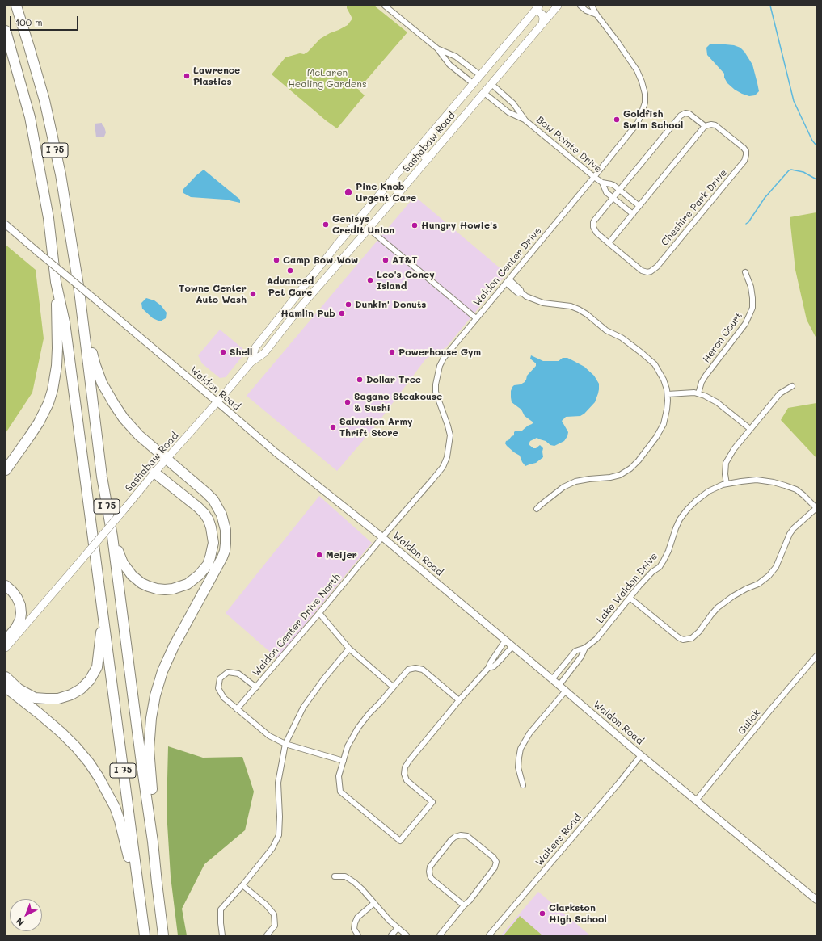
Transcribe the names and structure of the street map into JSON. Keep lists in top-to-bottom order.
{
  "streets": {
    "highway": ["I 75"],
    "main road": ["Sashabaw Road"],
    "street": [
      "Bow Pointe Drive",
      "Cheshire Park Drive",
      "Waldon Center Drive",
      "Heron Court",
      "Waldon Road",
      "Lake Waldon Drive",
      "Waldon Center Drive North",
      "Gulick",
      "Walters Road"
    ]
  },
  "crossings": [
    ["Sashabaw Road", "Bow Pointe Drive"],
    ["Sashabaw Road", "Waldon Road"],
    ["Bow Pointe Drive", "Cheshire Park Drive"],
    ["Bow Pointe Drive", "Waldon Center Drive"],
    ["Waldon Center Drive", "Waldon Road"],
    ["Waldon Center Drive", "Waldon Center Drive North"],
    ["Waldon Road", "Lake Waldon Drive"],
    ["Waldon Road", "Waldon Center Drive North"],
    ["Waldon Road", "Gulick"],
    ["Waldon Road", "Walters Road"]
  ],
  "parks": ["McLaren Healing Gardens"],
  "places": [
    "Lawrence Plastics",
    "Goldfish Swim School",
    "Pine Knob Urgent Care",
    "Genisys Credit Union",
    "Hungry Howie's",
    "Camp Bow Wow",
    "AT&T",
    "Advanced Pet Care",
    "Leo's Coney Island",
    "Towne Center Auto Wash",
    "Dunkin' Donuts",
    "Hamlin Pub",
    "Shell",
    "Powerhouse Gym",
    "Dollar Tree",
    "Sagano Steakouse & Sushi",
    "Salvation Army Thrift Store",
    "Meijer",
    "Clarkston High School"
  ],
  "scale_bar": "100 m",
  "north": "bottom left"
}
